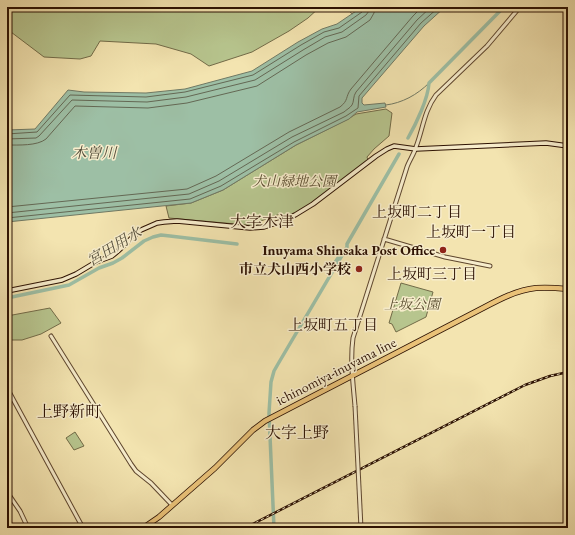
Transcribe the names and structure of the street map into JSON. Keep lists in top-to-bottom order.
{
  "streets": {
    "main road": ["ichinomiya-inuyama line"]
  },
  "districts": [
    "上坂町二丁目",
    "大字木津",
    "上坂町一丁目",
    "上坂町三丁目",
    "上坂町五丁目",
    "上野新町",
    "大字上野"
  ],
  "water": ["木曽川", "宮田用水"],
  "parks": ["犬山緑地公園", "上坂公園"],
  "places": ["Inuyama Shinsaka Post Office", "市立犬山西小学校"]
}
